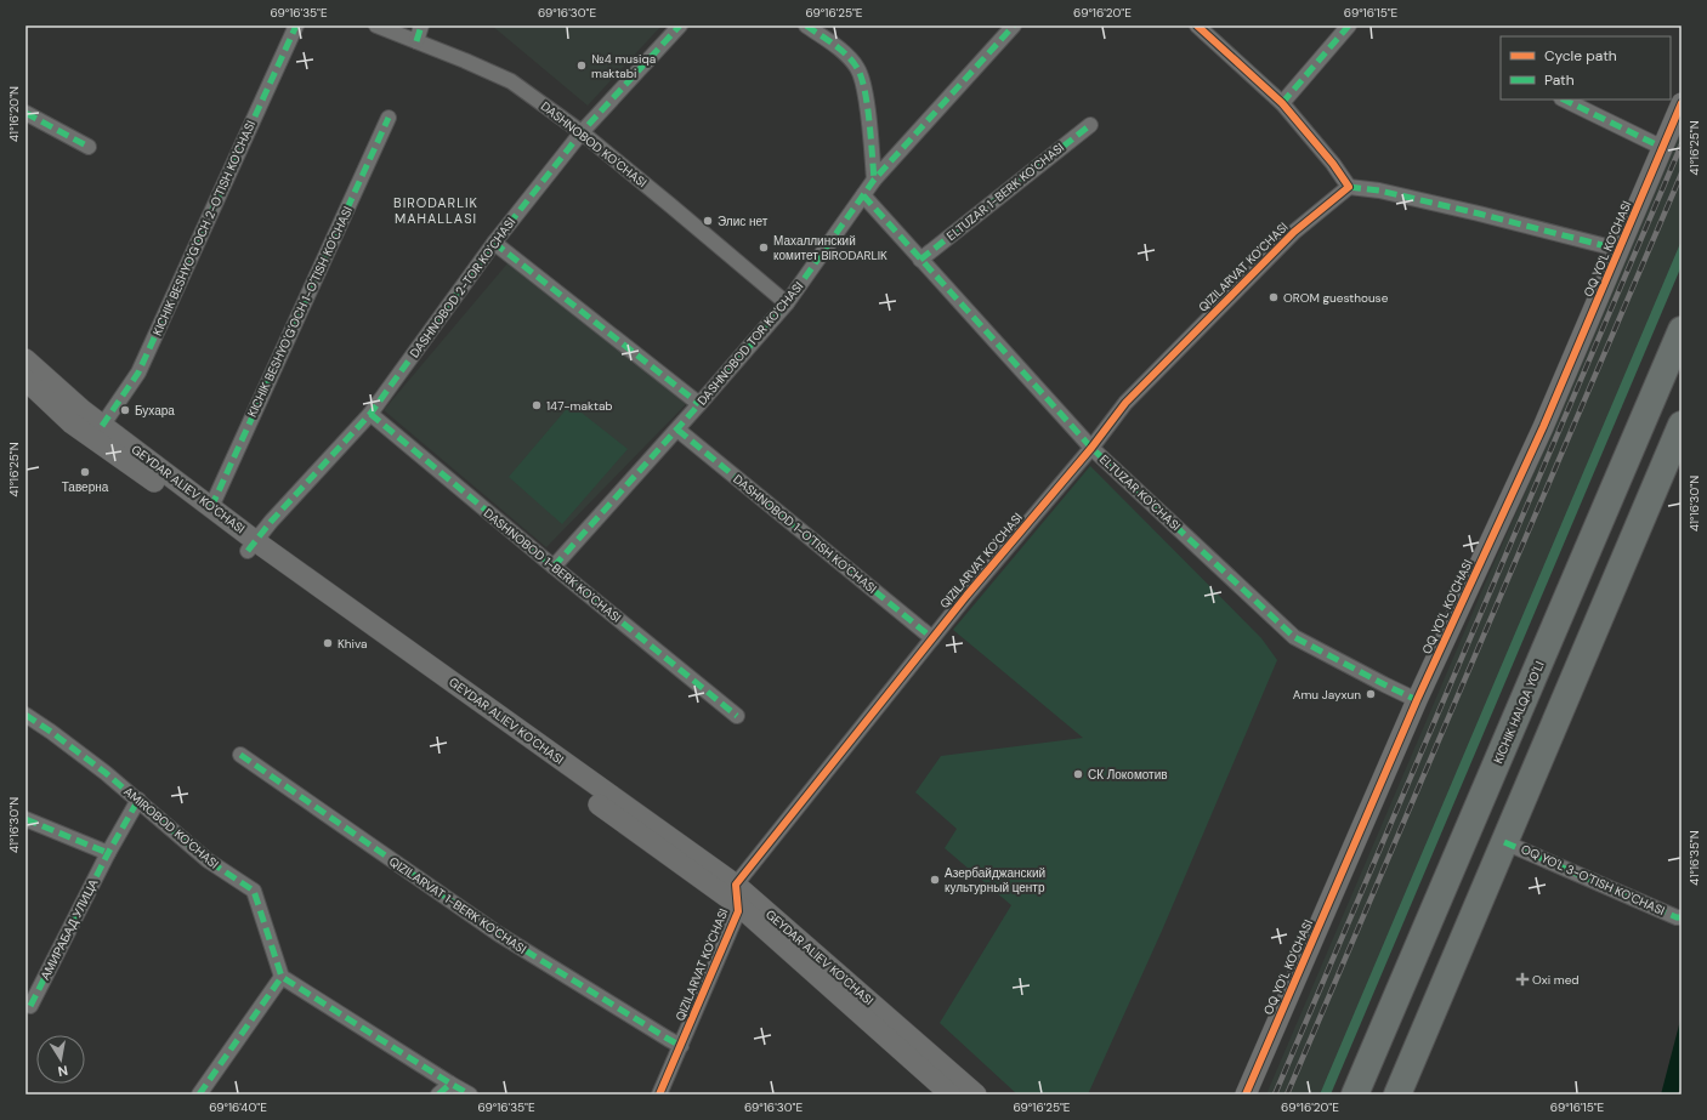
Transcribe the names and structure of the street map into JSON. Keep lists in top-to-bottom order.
{
  "streets": {
    "highway": ["KICHIK HALQA YO'LI"],
    "main road": ["OQ YO'L KO'CHASI", "GEYDAR ALIEV KO'CHASI"],
    "street": [
      "DASHNOBOD KO'CHASI",
      "ELTUZAR 1-BERK KO'CHASI",
      "KICHIK BESHYO'G'OCH 2-O'TISH KO'CHASI",
      "QIZILARVAT KO'CHASI",
      "DASHNOBOD 2-TOR KO'CHASI",
      "KICHIK BESHYO'G'OCH 1-O'TISH KO'CHASI",
      "DASHNOBOD TOR KO'CHASI",
      "ELTUZAR KO'CHASI",
      "DASHNOBOD 1-O'TISH KO'CHASI",
      "DASHNOBOD 1-BERK KO'CHASI",
      "AMIROBOD KO'CHASI",
      "OQ YO'L 3-O'TISH KO'CHASI",
      "QIZILARVAT 1-BERK KO'CHASI",
      "АМИРАБАД УЛИЦА"
    ]
  },
  "crossings": [
    ["DASHNOBOD KO'CHASI", "DASHNOBOD 2-TOR KO'CHASI"],
    ["DASHNOBOD KO'CHASI", "DASHNOBOD TOR KO'CHASI"],
    ["ELTUZAR 1-BERK KO'CHASI", "ELTUZAR KO'CHASI"],
    ["KICHIK BESHYO'G'OCH 2-O'TISH KO'CHASI", "GEYDAR ALIEV KO'CHASI"],
    ["OQ YO'L KO'CHASI", "ELTUZAR KO'CHASI"],
    ["QIZILARVAT KO'CHASI", "GEYDAR ALIEV KO'CHASI"],
    ["QIZILARVAT KO'CHASI", "ELTUZAR KO'CHASI"],
    ["QIZILARVAT KO'CHASI", "DASHNOBOD 1-O'TISH KO'CHASI"],
    ["QIZILARVAT KO'CHASI", "QIZILARVAT 1-BERK KO'CHASI"],
    ["DASHNOBOD 2-TOR KO'CHASI", "GEYDAR ALIEV KO'CHASI"],
    ["DASHNOBOD 2-TOR KO'CHASI", "DASHNOBOD 1-BERK KO'CHASI"],
    ["KICHIK BESHYO'G'OCH 1-O'TISH KO'CHASI", "GEYDAR ALIEV KO'CHASI"],
    ["DASHNOBOD TOR KO'CHASI", "ELTUZAR KO'CHASI"],
    ["DASHNOBOD TOR KO'CHASI", "DASHNOBOD 1-O'TISH KO'CHASI"],
    ["DASHNOBOD TOR KO'CHASI", "DASHNOBOD 1-BERK KO'CHASI"],
    ["AMIROBOD KO'CHASI", "АМИРАБАД УЛИЦА"]
  ],
  "districts": ["BIRODARLIK MAHALLASI"],
  "places": {
    "other": [
      "№4 musiqa maktabi",
      "Элис нет",
      "Махаллинский комитет BIRODARLIK",
      "OROM guesthouse",
      "147-maktab",
      "Бухара",
      "Таверна",
      "Khiva",
      "Amu Jayxun",
      "СК Локомотив",
      "Азербайджанский культурный центр"
    ],
    "health": ["Oxi med"]
  },
  "legend": ["Cycle path", "Path"],
  "north": "bottom",
  "coordinates": [
    "69°16'35\"E",
    "69°16'30\"E",
    "69°16'25\"E",
    "69°16'20\"E",
    "69°16'15\"E",
    "41°16'20\"N",
    "41°16'25\"N",
    "41°16'30\"N",
    "41°16'35\"N",
    "69°16'40\"E"
  ]
}
